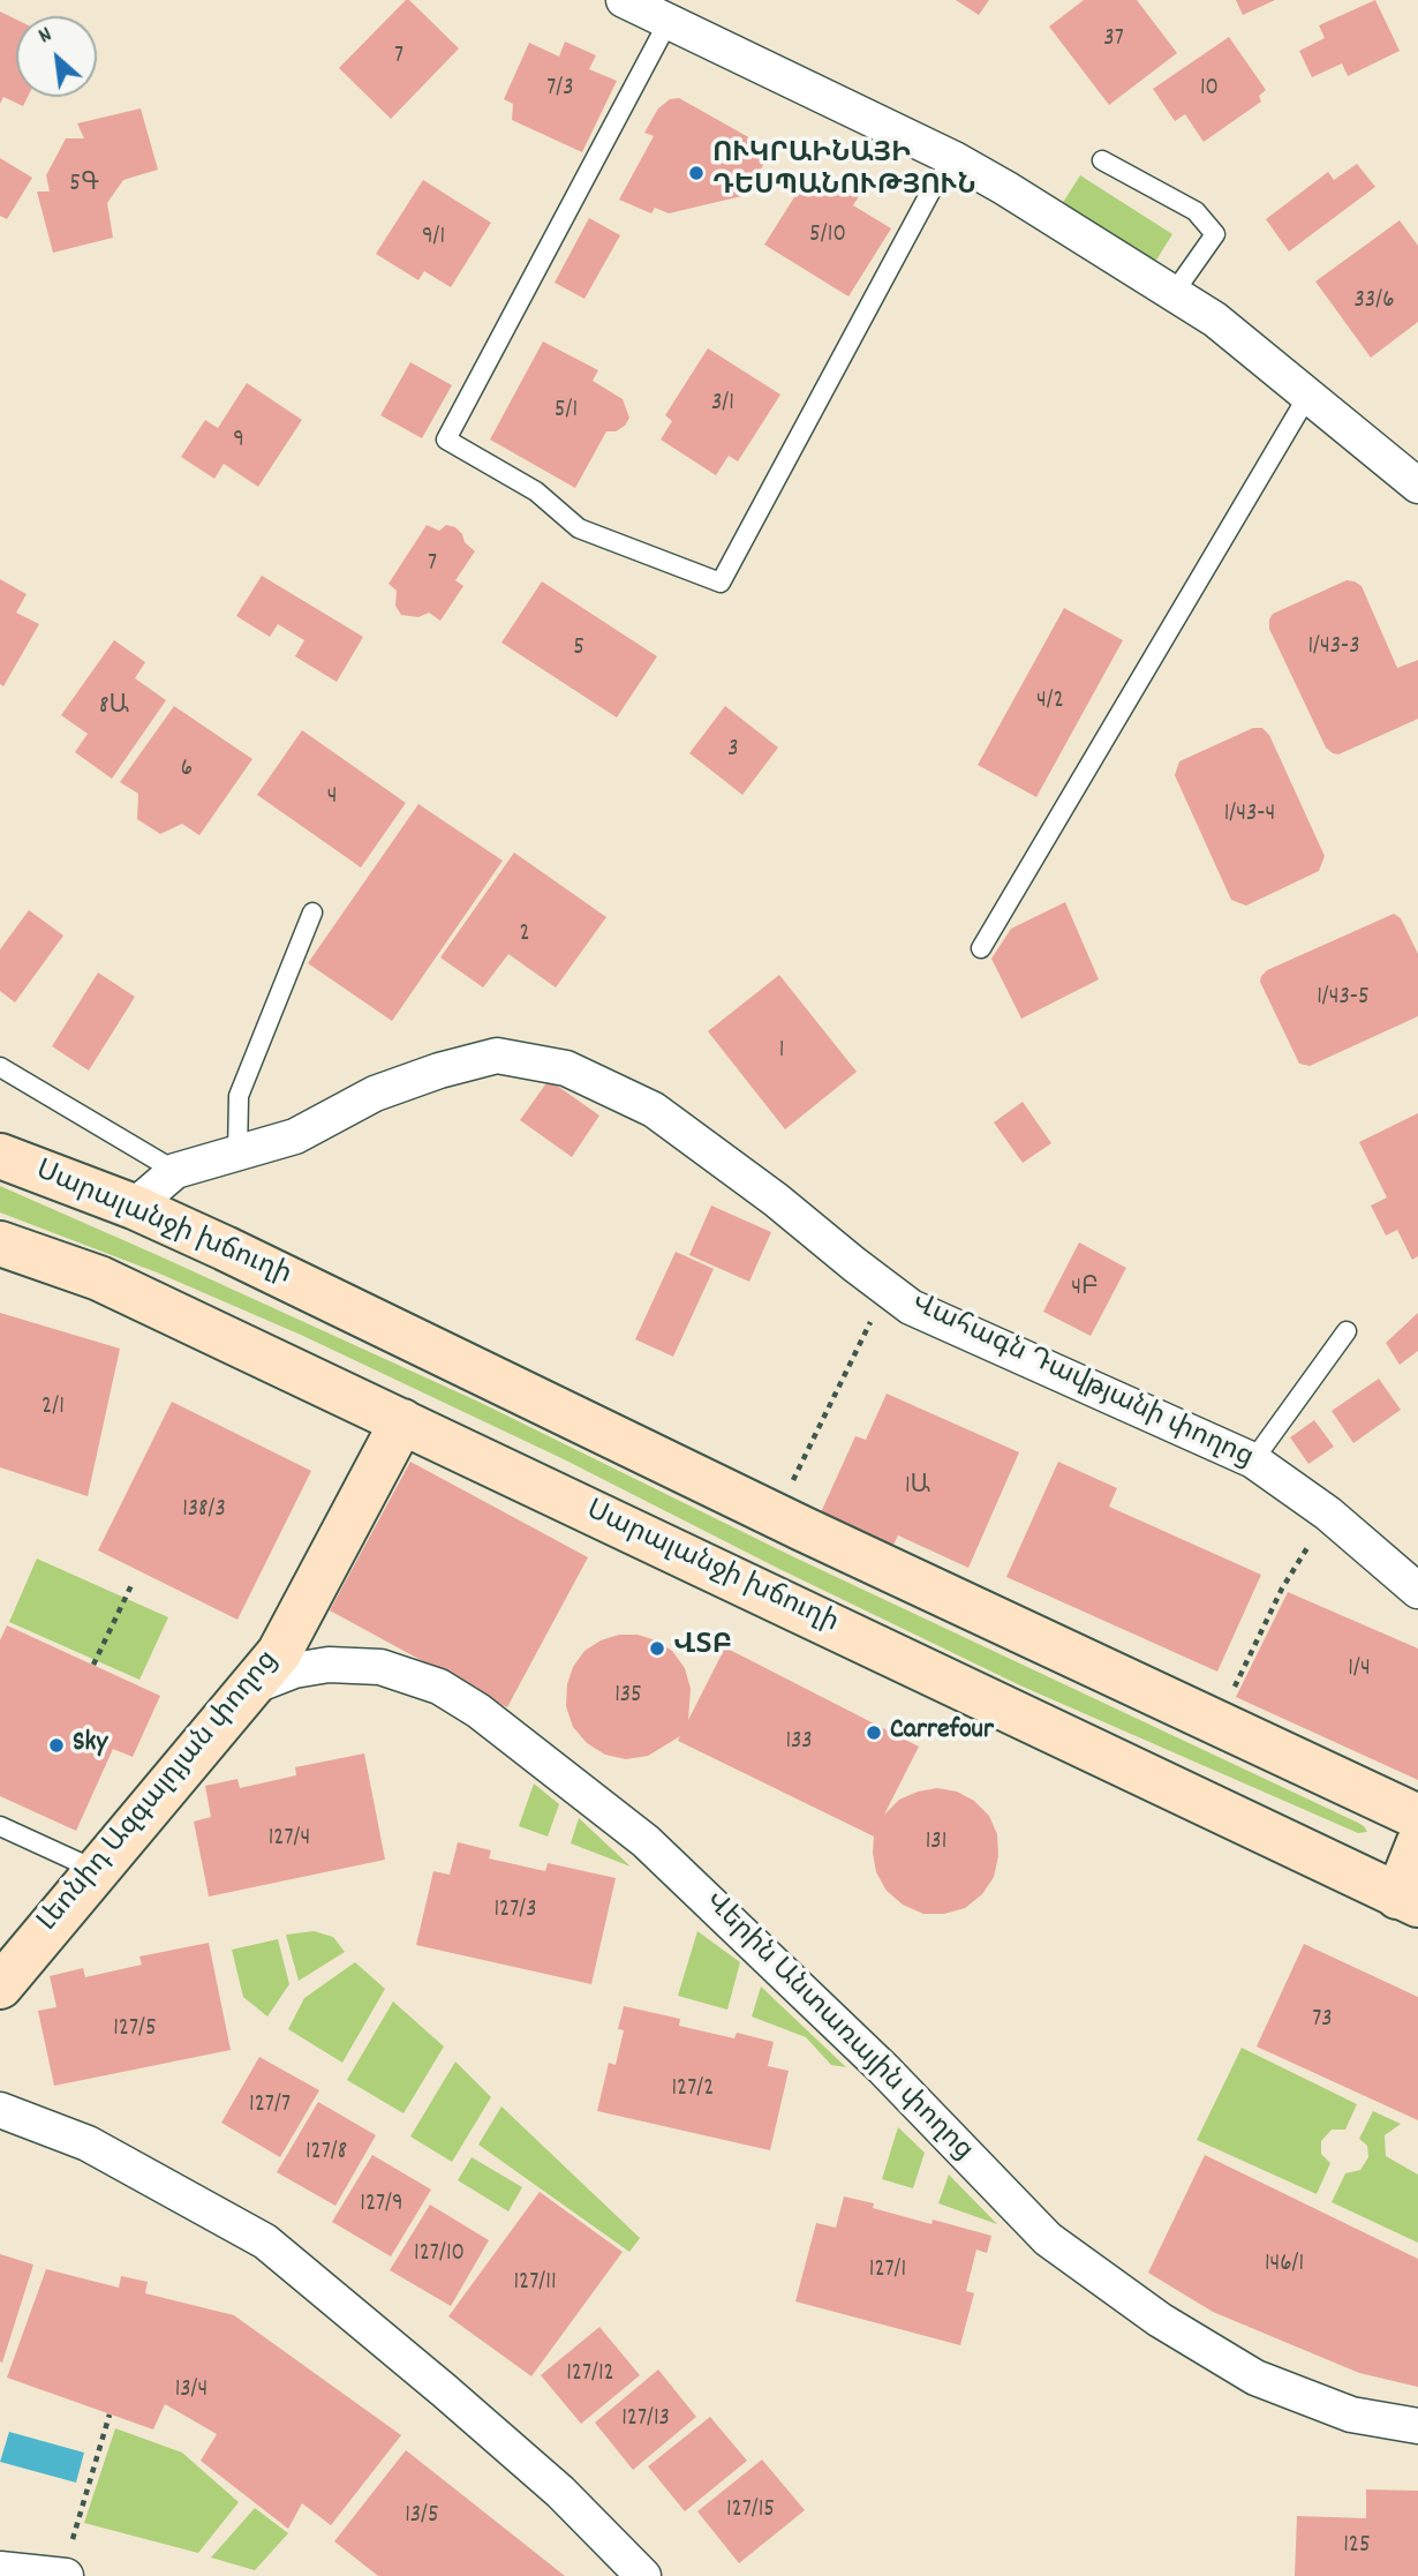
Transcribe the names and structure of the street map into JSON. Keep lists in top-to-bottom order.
{
  "streets": {
    "main road": ["Սարալանջի խճուղի", "Լեոնիդ Ազգալդյան փողոց"],
    "street": ["Վահագն Դավթյանի փողոց", "Վերին Անտառային փողոց"]
  },
  "crossings": [
    ["Սարալանջի խճուղի", "Վահագն Դավթյանի փողոց"],
    ["Սարալանջի խճուղի", "Լեոնիդ Ազգալդյան փողոց"],
    ["Լեոնիդ Ազգալդյան փողոց", "Վերին Անտառային փողոց"]
  ],
  "places": [
    "ՈՒԿՐԱԻՆԱՅԻ ԴԵՍՊԱՆՈՒԹՅՈՒՆ",
    "ՎՏԲ",
    "Carrefour",
    "Sky"
  ],
  "house_numbers": [
    "37",
    "7",
    "7/3",
    "10",
    "5Գ",
    "5/10",
    "9/1",
    "33/6",
    "3/1",
    "5/1",
    "9",
    "7",
    "1/43-3",
    "5",
    "4/2",
    "8Ա",
    "3",
    "6",
    "4",
    "1/43-4",
    "2",
    "1/43-5",
    "1",
    "4Բ",
    "2/1",
    "1Ա",
    "138/3",
    "1/4",
    "135",
    "133",
    "127/4",
    "131",
    "127/3",
    "73",
    "127/5",
    "127/2",
    "127/7",
    "127/8",
    "127/9",
    "127/10",
    "146/1",
    "127/1",
    "127/11",
    "127/12",
    "13/4",
    "127/13",
    "127/15",
    "13/5",
    "125"
  ],
  "north": "top left"
}
